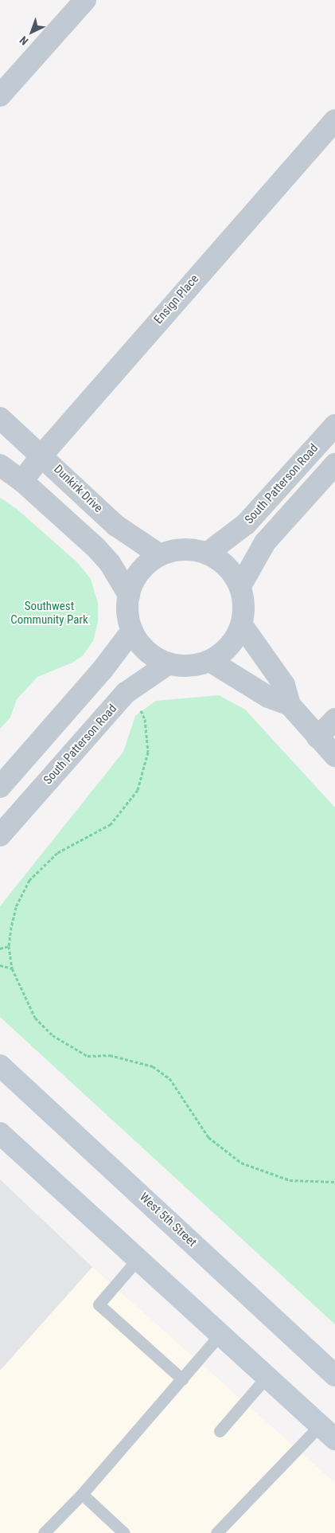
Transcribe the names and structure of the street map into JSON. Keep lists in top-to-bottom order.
{
  "streets": {
    "main road": ["West 5th Street"],
    "street": ["Ensign Place", "South Patterson Road", "Dunkirk Drive"]
  },
  "crossings": [
    ["Ensign Place", "Dunkirk Drive"],
    ["South Patterson Road", "Dunkirk Drive"]
  ],
  "parks": ["Southwest Community Park"],
  "north": "bottom left"
}
